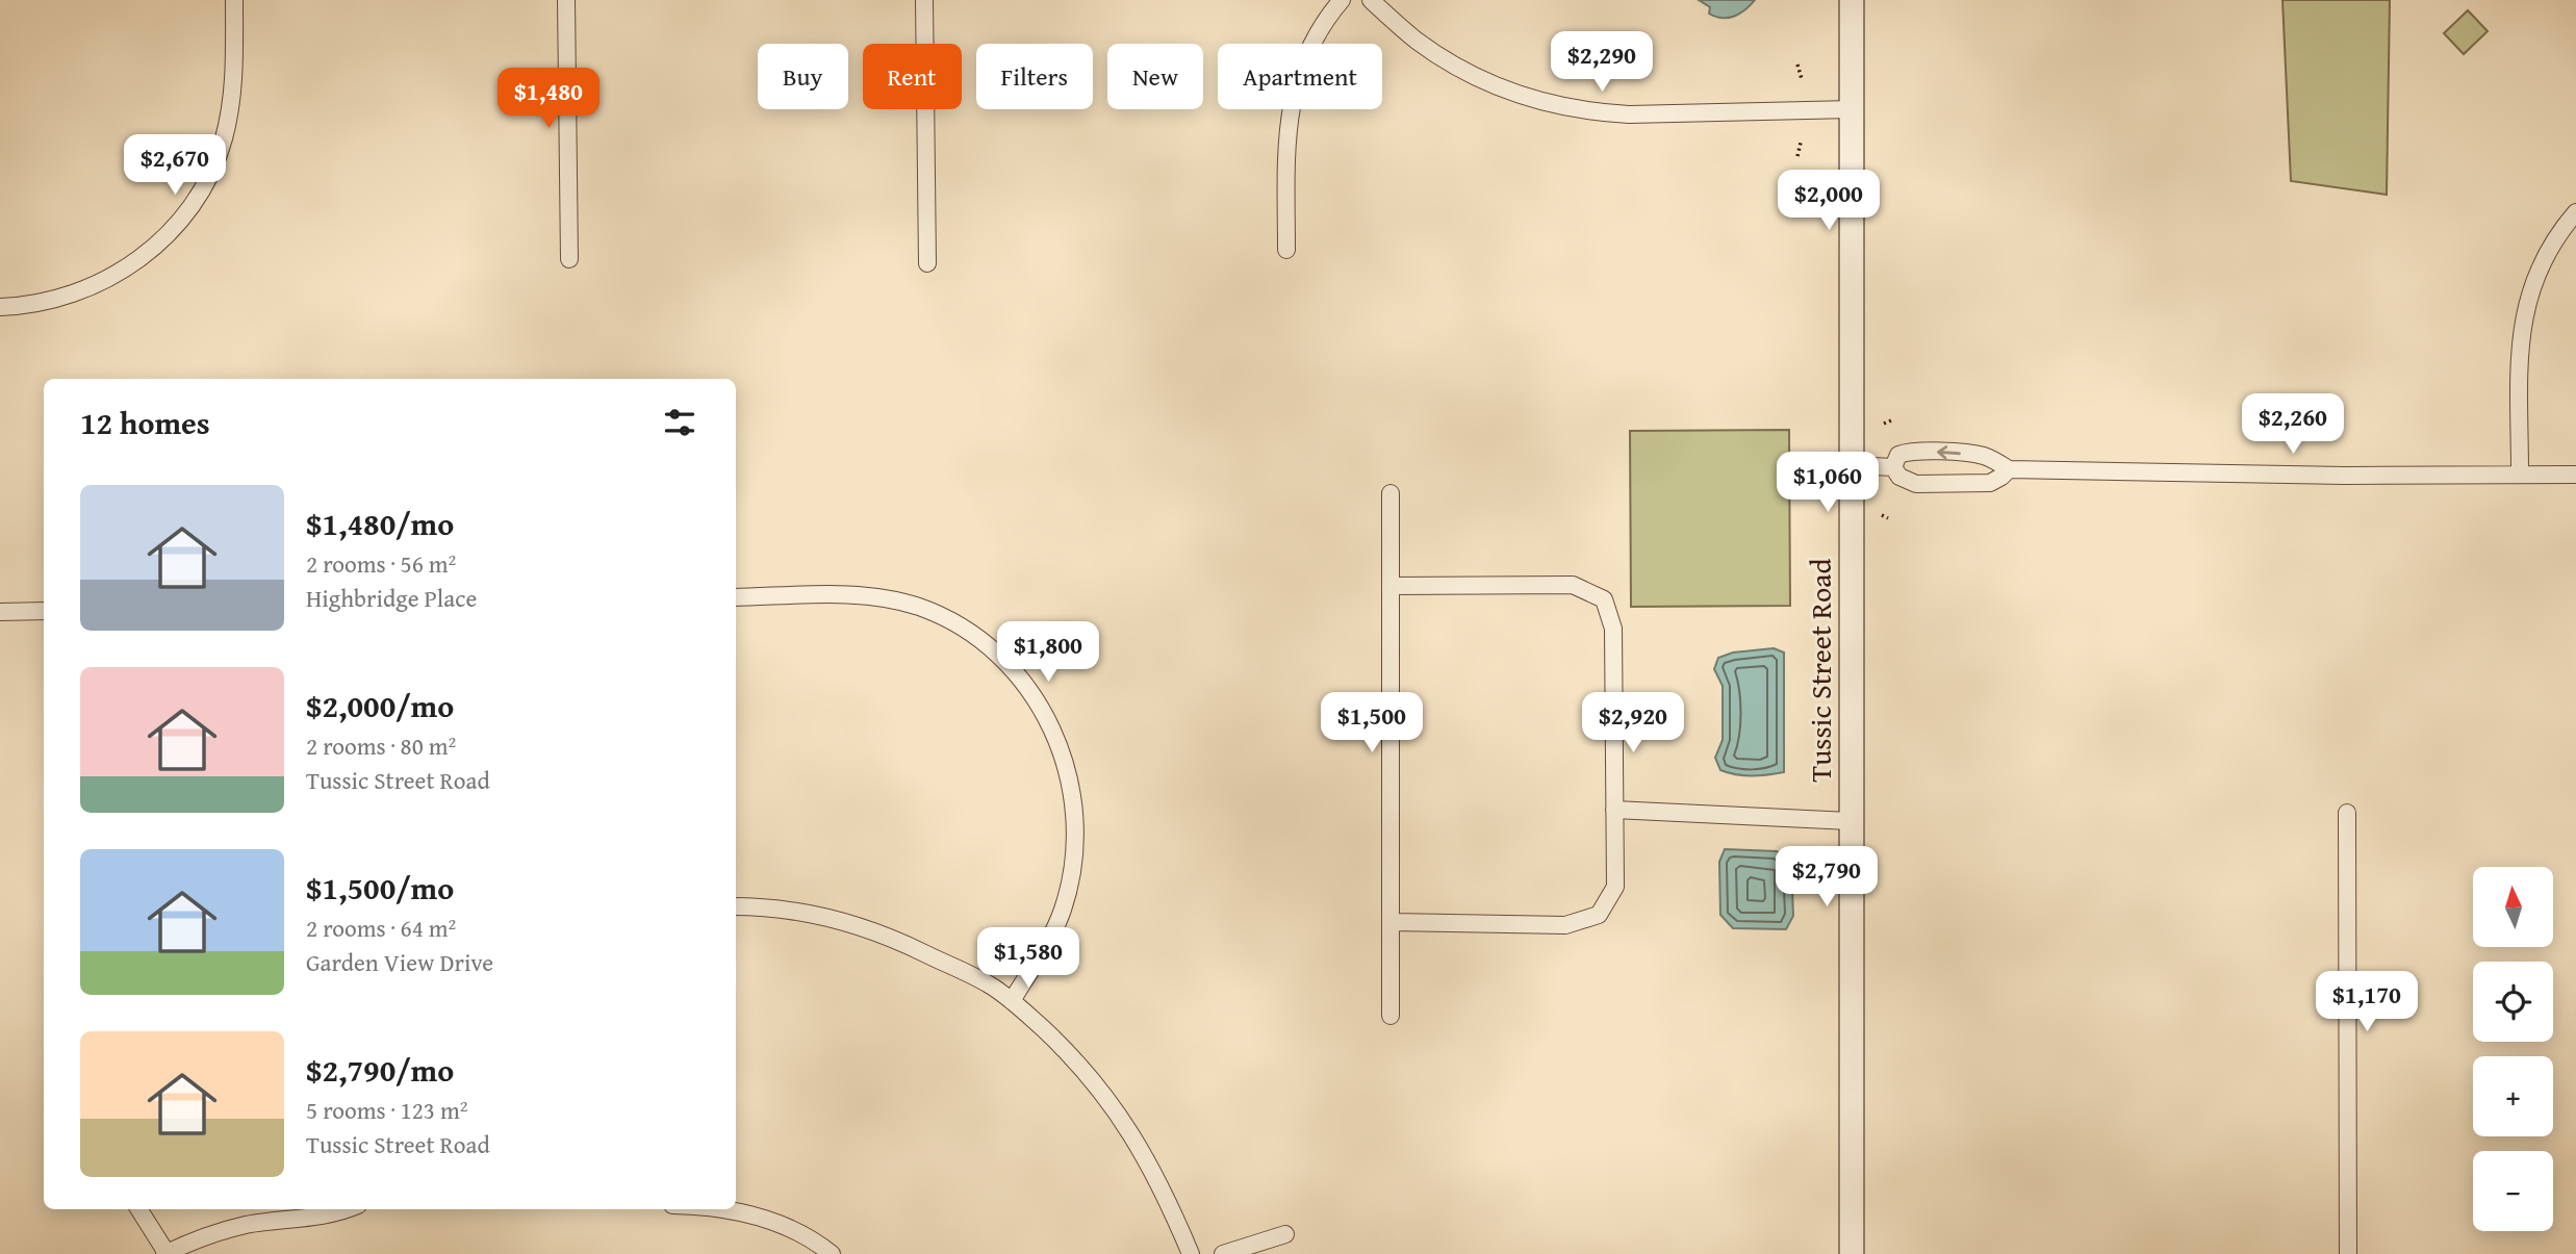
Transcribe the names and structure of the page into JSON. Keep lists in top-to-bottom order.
{
  "streets": {
    "main road": ["Tussic Street Road"]
  },
  "north": "top",
  "page": {
    "price": [
      "$2,290",
      "$1,480",
      "$2,670",
      "$2,000",
      "$2,260",
      "$1,060",
      "$1,800",
      "$1,500",
      "$2,920",
      "$2,790",
      "$1,580",
      "$1,170"
    ],
    "chip": [
      "Buy",
      "Rent",
      "Filters",
      "New",
      "Apartment"
    ],
    "heading": "12 homes",
    "list": [
      {
        "name": "$1,480/mo",
        "note": "2 rooms · 56 m² · Highbridge Place"
      },
      {
        "name": "$2,000/mo",
        "note": "2 rooms · 80 m² · Tussic Street Road"
      },
      {
        "name": "$1,500/mo",
        "note": "2 rooms · 64 m² · Garden View Drive"
      },
      {
        "name": "$2,790/mo",
        "note": "5 rooms · 123 m² · Tussic Street Road"
      }
    ],
    "map_buttons": ["+", "−"]
  }
}
